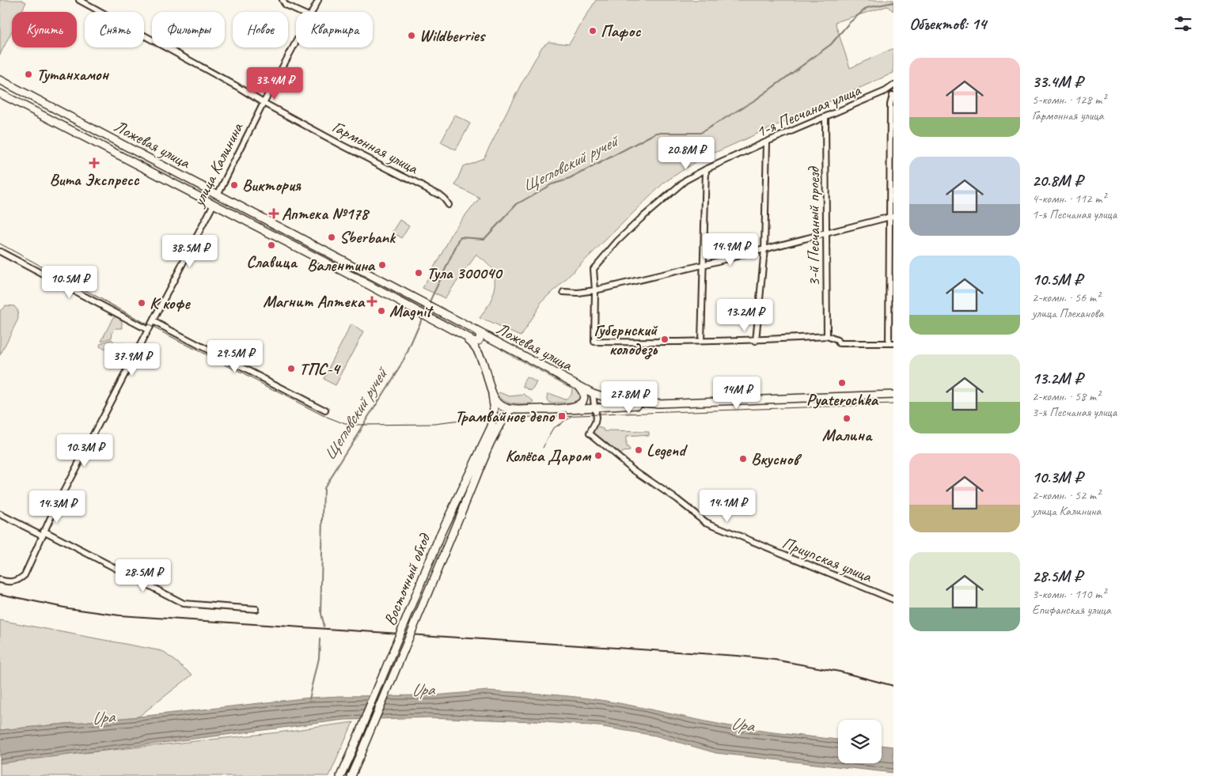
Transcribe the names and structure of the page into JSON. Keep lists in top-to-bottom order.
{
  "streets": {
    "main road": ["Ложевая улица", "улица Калинина", "Восточный обход"],
    "street": [
      "1-я Песчаная улица",
      "Гармонная улица",
      "3-й Песчаный проезд",
      "Приупская улица"
    ]
  },
  "crossings": [
    ["1-я Песчаная улица", "3-й Песчаный проезд"],
    ["Ложевая улица", "улица Калинина"],
    ["Ложевая улица", "Восточный обход"],
    ["Гармонная улица", "улица Калинина"]
  ],
  "water": ["Щегловский ручей", "Upa"],
  "places": {
    "other": [
      "Пафос",
      "Wildberries",
      "Тутанхамон",
      "Виктория",
      "Sberbank",
      "Славица",
      "Валентина",
      "Тула 300040",
      "К кофе",
      "Magnit",
      "Губернский колодезь",
      "ТПС-4",
      "Pyaterochka",
      "Малина",
      "Legend",
      "Колёса Даром",
      "Вкуснов"
    ],
    "health": ["Вита Экспресс", "Аптека №178", "Магнит Аптека"],
    "transit": ["Трамвайное депо"]
  },
  "page": {
    "heading": "Объектов: 14",
    "chip": [
      "Купить",
      "Снять",
      "Фильтры",
      "Новое",
      "Квартира"
    ],
    "list": [
      {
        "name": "33.4M ₽",
        "note": "5-комн. · 128 m² · Гармонная улица"
      },
      {
        "name": "20.8M ₽",
        "note": "4-комн. · 112 m² · 1-я Песчаная улица"
      },
      {
        "name": "10.5M ₽",
        "note": "2-комн. · 56 m² · улица Плеханова"
      },
      {
        "name": "13.2M ₽",
        "note": "2-комн. · 58 m² · 3-я Песчаная улица"
      },
      {
        "name": "10.3M ₽",
        "note": "2-комн. · 52 m² · улица Калинина"
      },
      {
        "name": "28.5M ₽",
        "note": "3-комн. · 110 m² · Епифанская улица"
      }
    ],
    "price": [
      "33.4M ₽",
      "20.8M ₽",
      "14.9M ₽",
      "38.5M ₽",
      "10.5M ₽",
      "13.2M ₽",
      "29.5M ₽",
      "37.9M ₽",
      "14M ₽",
      "27.8M ₽",
      "10.3M ₽",
      "14.1M ₽",
      "14.3M ₽",
      "28.5M ₽"
    ]
  }
}
